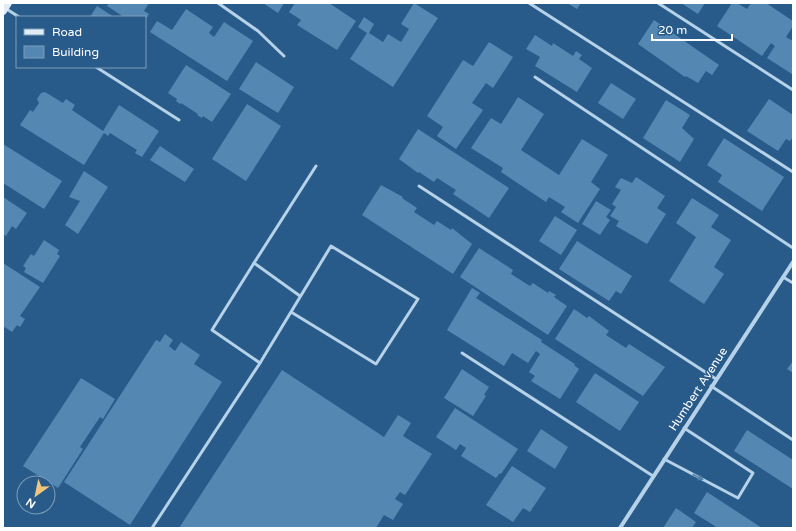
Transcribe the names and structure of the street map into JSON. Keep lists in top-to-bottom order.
{
  "streets": {
    "street": ["Humbert Avenue"]
  },
  "legend": ["Road", "Building"],
  "scale_bar": "20 m",
  "north": "bottom left"
}
